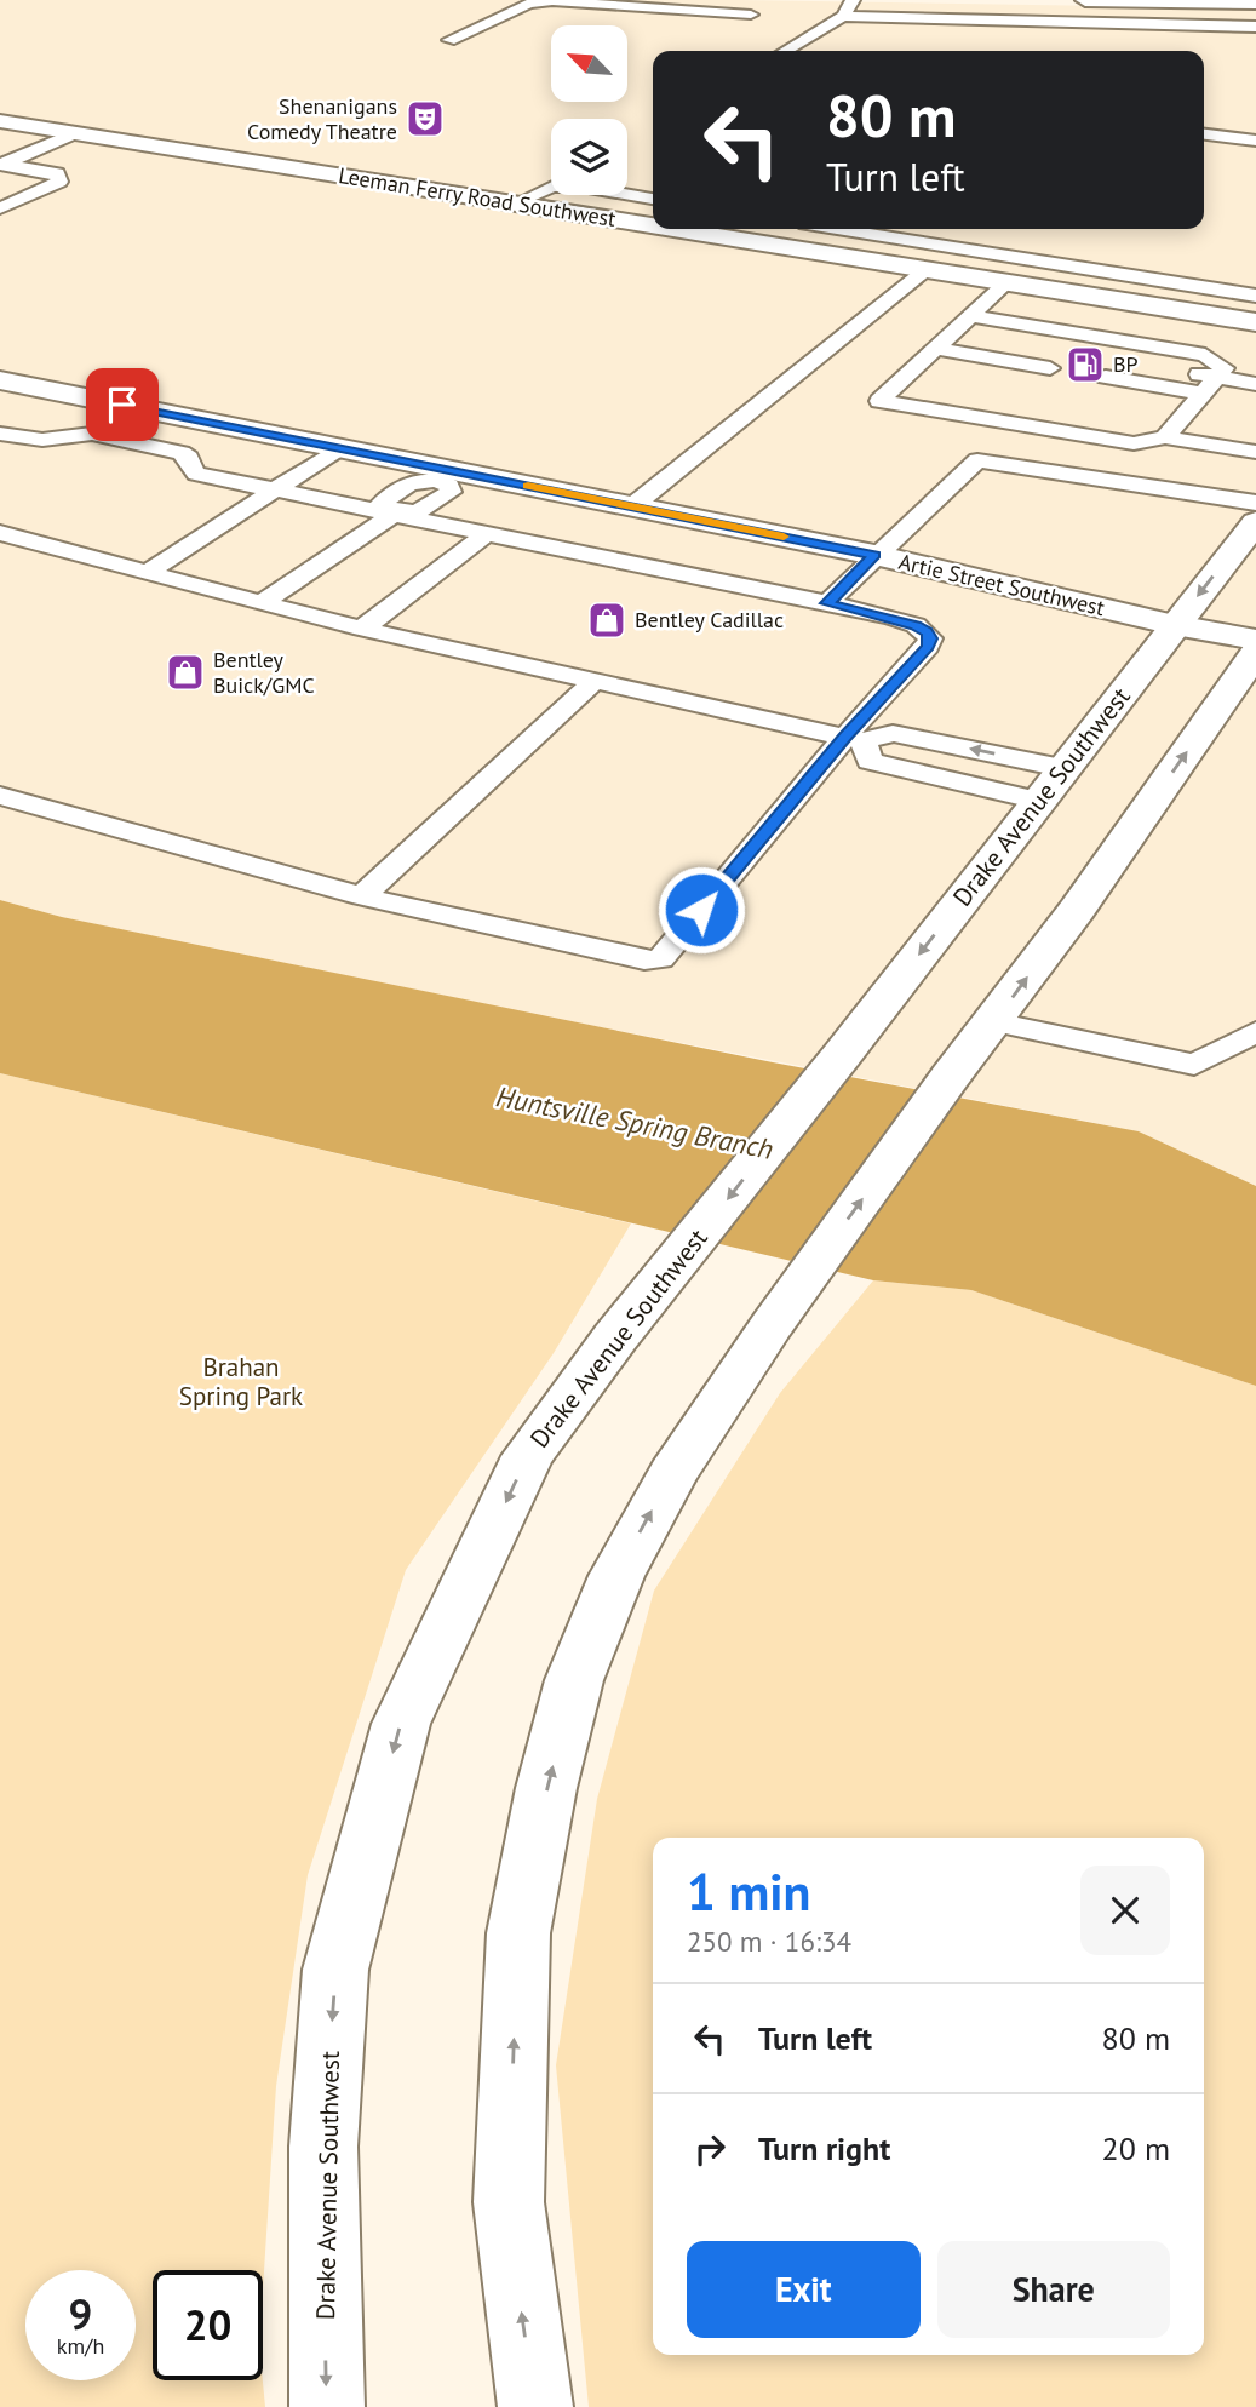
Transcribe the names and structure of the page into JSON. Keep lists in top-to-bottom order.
{
  "streets": {
    "street": ["Leeman Ferry Road Southwest", "Artie Street Southwest", "Drake Avenue Southwest"]
  },
  "crossings": [
    ["Artie Street Southwest", "Drake Avenue Southwest"]
  ],
  "water": ["Huntsville Spring Branch"],
  "parks": ["Brahan Spring Park"],
  "places": {
    "theatre": ["Shenanigans Comedy Theatre"],
    "fuel station": ["BP"],
    "shop": ["Bentley Cadillac", "Bentley Buick/GMC"]
  },
  "north": "top left",
  "page": {
    "turn": ["80 m", "Turn left"],
    "heading": ["1 min", "250 m · 16:34"],
    "list": [
      {
        "name": "Turn left",
        "value": "80 m"
      },
      {
        "name": "Turn right",
        "value": "20 m"
      }
    ],
    "buttons": ["Exit", "Share"],
    "speed": "9 km/h",
    "limit": "20"
  }
}
